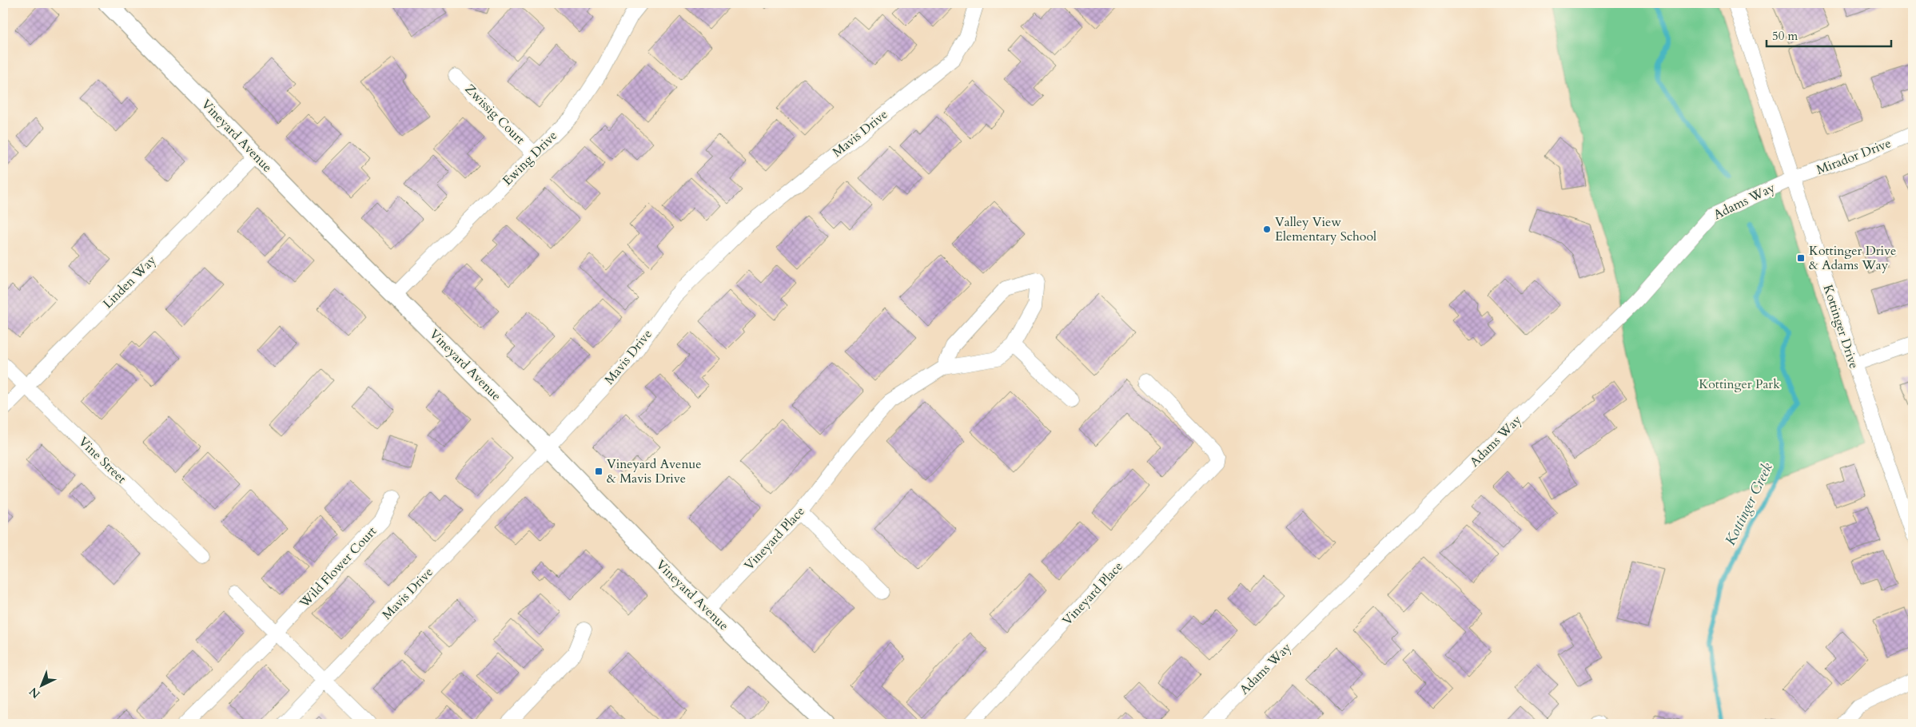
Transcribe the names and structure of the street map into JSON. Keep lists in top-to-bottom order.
{
  "streets": {
    "street": [
      "Zwissig Court",
      "Mavis Drive",
      "Vineyard Avenue",
      "Mirador Drive",
      "Ewing Drive",
      "Adams Way",
      "Linden Way",
      "Kottinger Drive",
      "Vine Street",
      "Vineyard Place",
      "Wild Flower Court"
    ]
  },
  "crossings": [
    ["Zwissig Court", "Ewing Drive"],
    ["Mavis Drive", "Vineyard Avenue"],
    ["Vineyard Avenue", "Ewing Drive"],
    ["Vineyard Avenue", "Linden Way"],
    ["Vineyard Avenue", "Vineyard Place"],
    ["Mirador Drive", "Adams Way"],
    ["Mirador Drive", "Kottinger Drive"],
    ["Adams Way", "Kottinger Drive"],
    ["Linden Way", "Vine Street"]
  ],
  "water": ["Kottinger Creek"],
  "parks": ["Kottinger Park"],
  "places": {
    "other": ["Valley View Elementary School"],
    "transit": ["Kottinger Drive & Adams Way", "Vineyard Avenue & Mavis Drive"]
  },
  "scale_bar": "50 m",
  "north": "bottom left"
}
